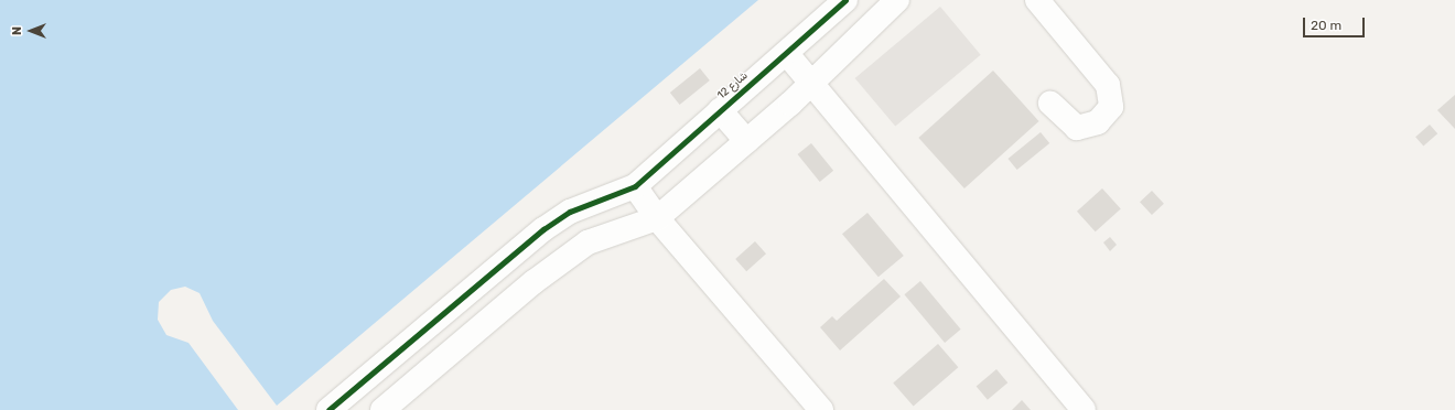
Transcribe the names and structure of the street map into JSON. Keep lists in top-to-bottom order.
{
  "streets": {
    "street": ["شارع 12"]
  },
  "scale_bar": "20 m",
  "north": "left"
}
